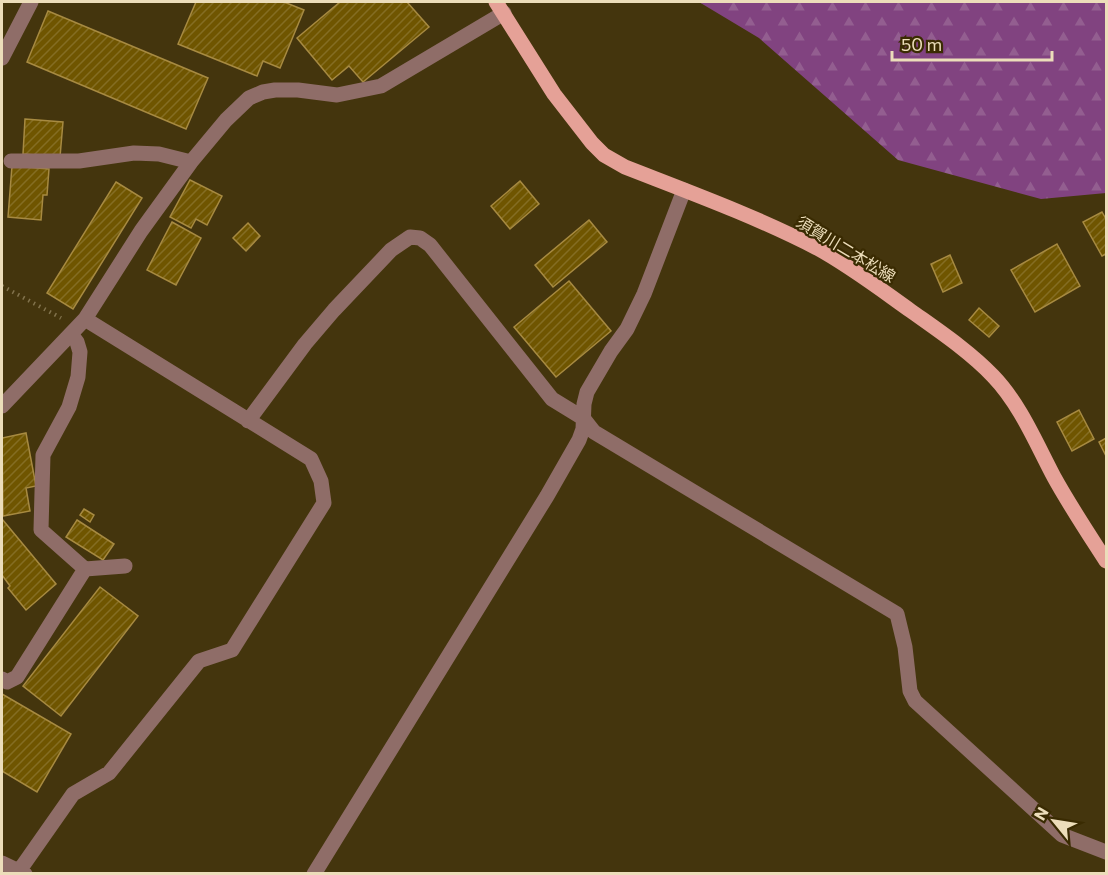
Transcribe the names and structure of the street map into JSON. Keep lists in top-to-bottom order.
{
  "streets": {
    "main road": ["須賀川二本松線"]
  },
  "scale_bar": "50 m",
  "north": "top left"
}
